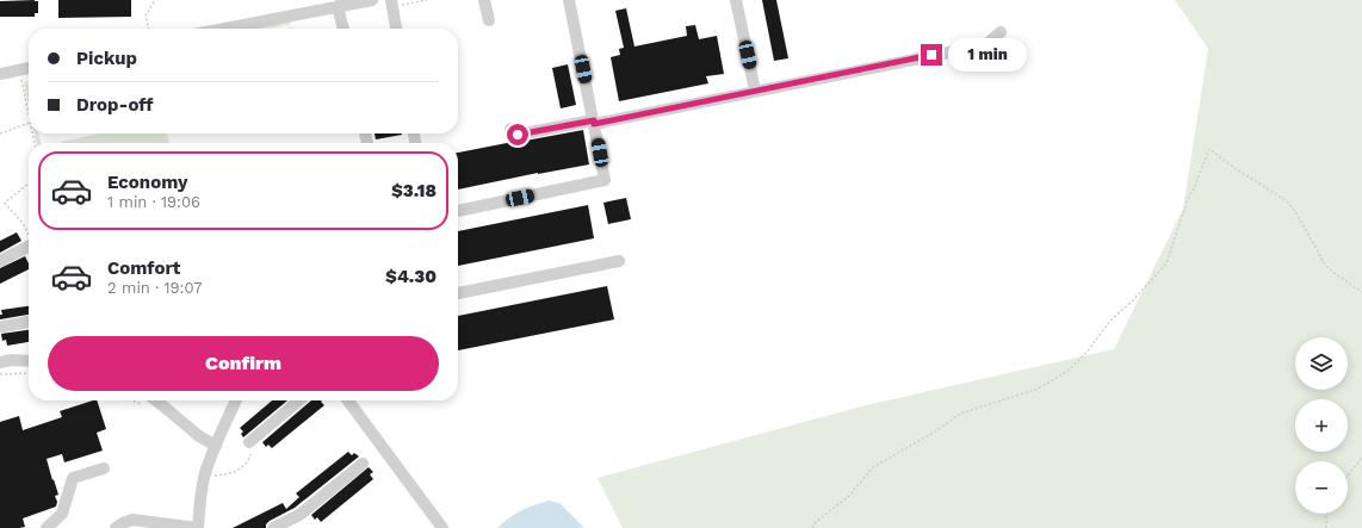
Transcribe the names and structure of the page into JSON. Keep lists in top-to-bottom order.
{
  "page": {
    "banner": ["Pickup", "Drop-off"],
    "bubble": "1 min",
    "list": [
      {
        "name": "Economy",
        "note": "1 min · 19:06",
        "value": "$3.18"
      },
      {
        "name": "Comfort",
        "note": "2 min · 19:07",
        "value": "$4.30"
      }
    ],
    "buttons": "Confirm",
    "map_buttons": ["+", "−"]
  }
}
